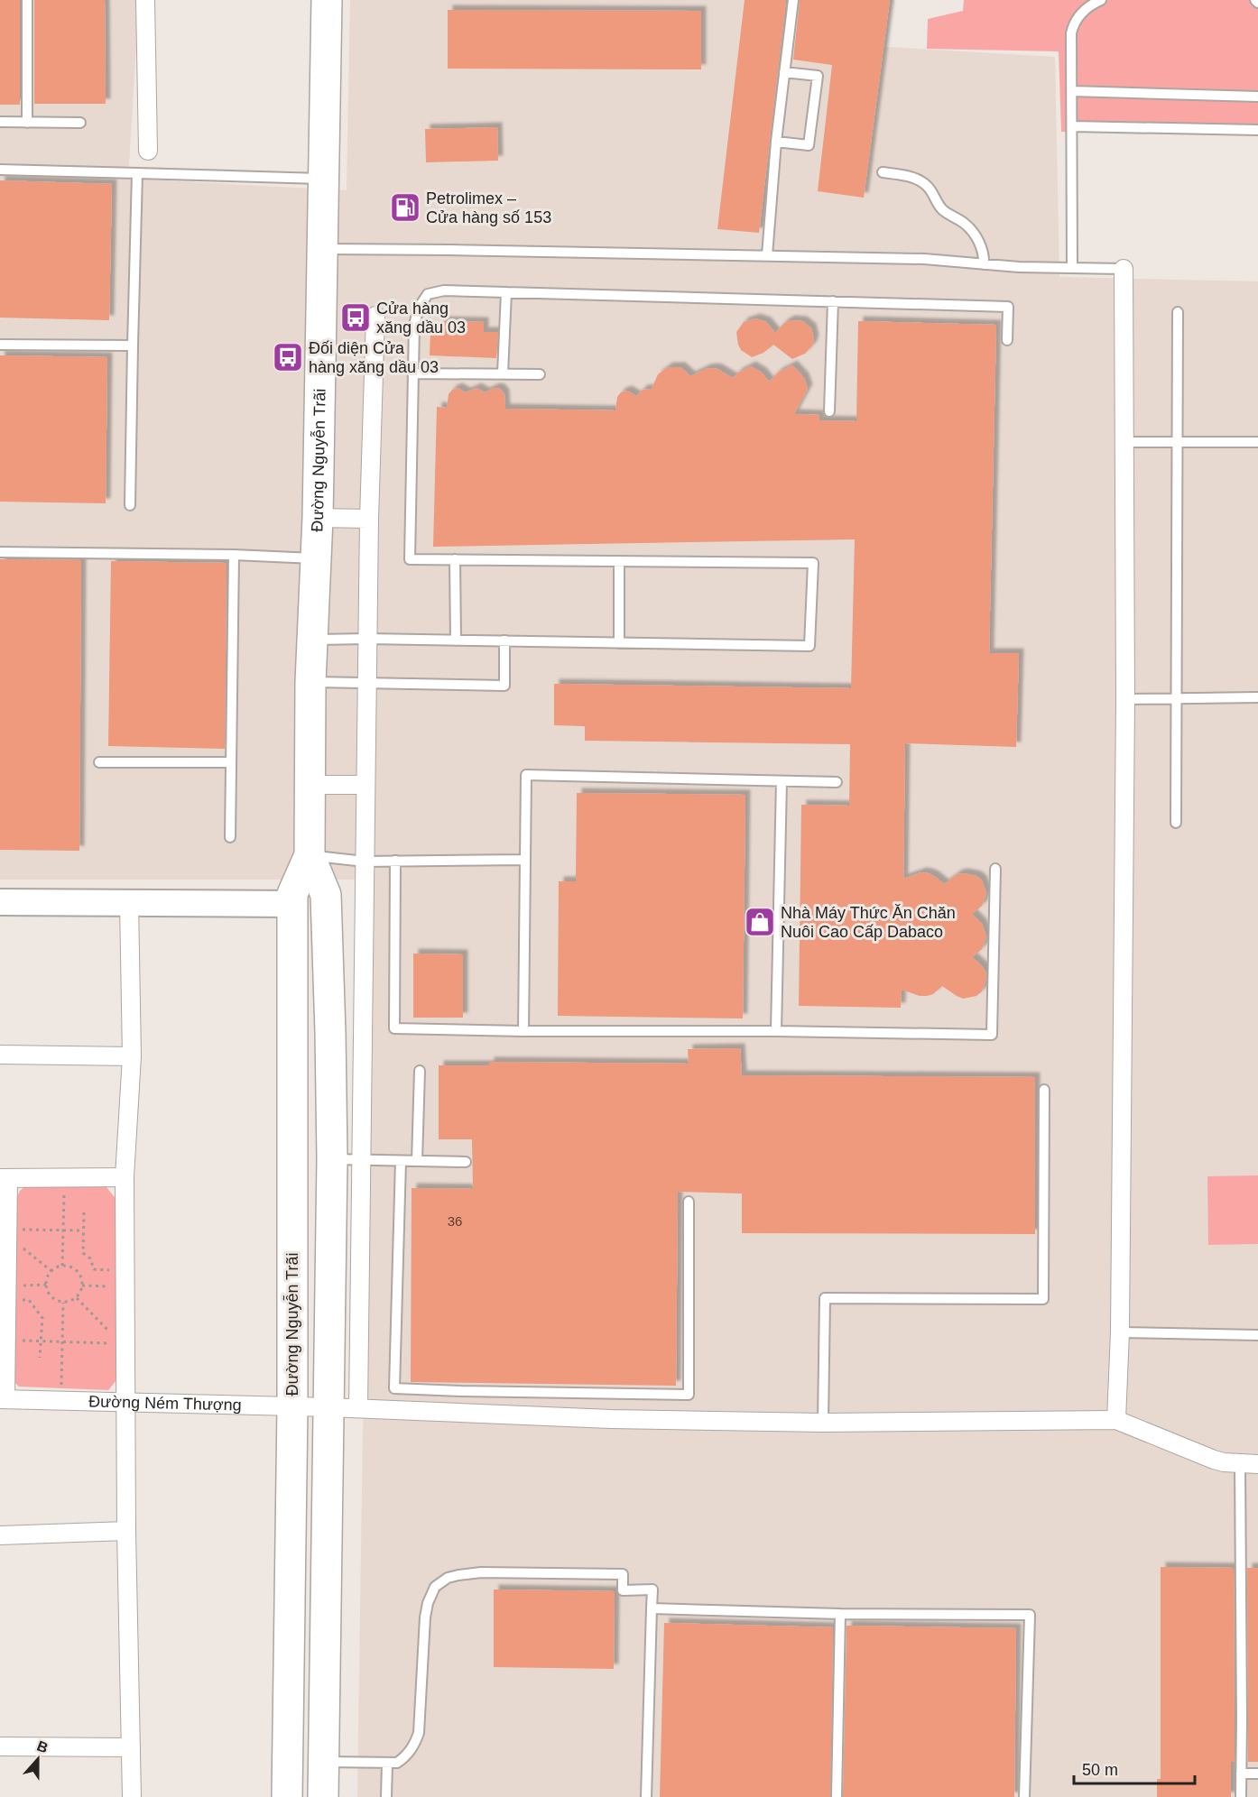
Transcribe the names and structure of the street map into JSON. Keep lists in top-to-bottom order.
{
  "streets": {
    "highway": ["Đường Nguyễn Trãi"],
    "street": ["Đường Ném Thượng"]
  },
  "crossings": [
    ["Đường Nguyễn Trãi", "Đường Ném Thượng"]
  ],
  "places": {
    "fuel station": ["Petrolimex – Cửa hàng số 153"],
    "bus stop": ["Cửa hàng xăng dầu 03", "Đối diện Cửa hàng xăng dầu 03"],
    "shop": ["Nhà Máy Thức Ăn Chăn Nuôi Cao Cấp Dabaco"]
  },
  "house_numbers": ["36"],
  "scale_bar": "50 m",
  "north": "top"
}
